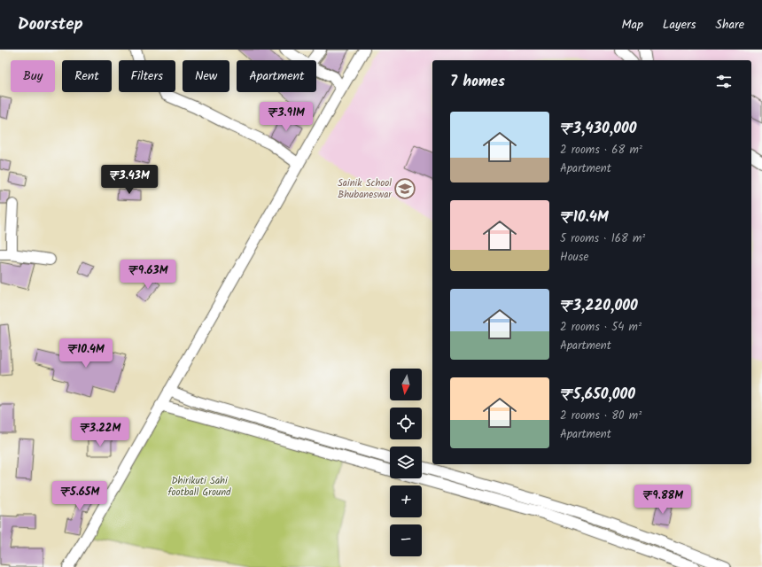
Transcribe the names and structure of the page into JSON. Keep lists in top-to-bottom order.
{
  "parks": ["Dhirikuti Sahi football Ground"],
  "places": {
    "school or university": ["Sainik School Bhubaneswar"]
  },
  "north": "bottom",
  "page": {
    "header": "Doorstep",
    "nav": ["Map", "Layers", "Share"],
    "chip": [
      "Buy",
      "Rent",
      "Filters",
      "New",
      "Apartment"
    ],
    "heading": "7 homes",
    "price": [
      "₹3.91M",
      "₹3.43M",
      "₹9.63M",
      "₹10.4M",
      "₹3.22M",
      "₹5.65M",
      "₹9.88M"
    ],
    "list": [
      {
        "name": "₹3,430,000",
        "note": "2 rooms · 68 m² · Apartment"
      },
      {
        "name": "₹10.4M",
        "note": "5 rooms · 168 m² · House"
      },
      {
        "name": "₹3,220,000",
        "note": "2 rooms · 54 m² · Apartment"
      },
      {
        "name": "₹5,650,000",
        "note": "2 rooms · 80 m² · Apartment"
      }
    ],
    "map_buttons": ["+", "−"]
  }
}
